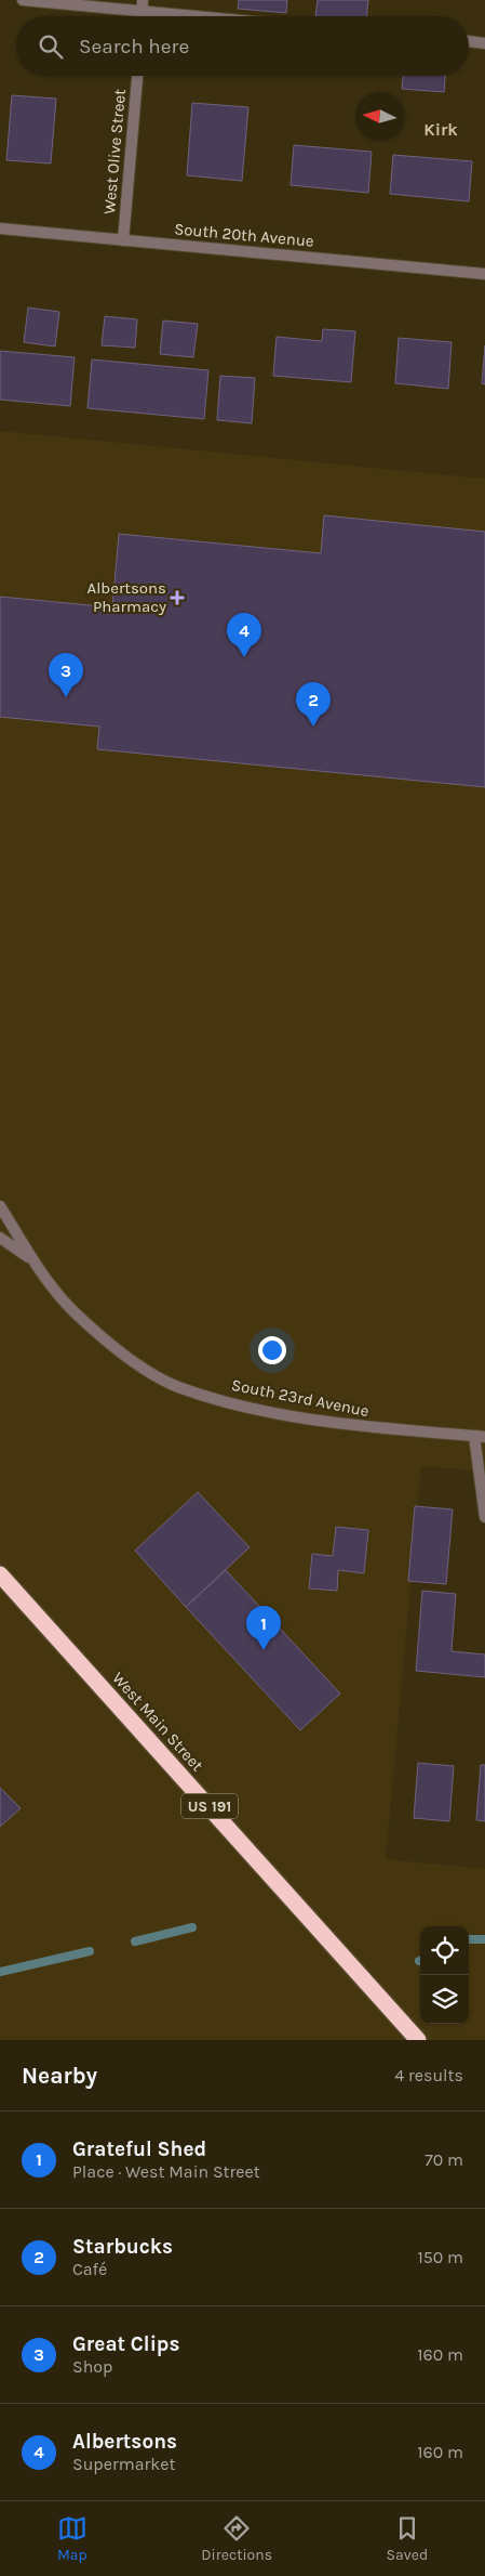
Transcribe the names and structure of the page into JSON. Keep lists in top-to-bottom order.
{
  "streets": {
    "highway": ["West Main Street", "US 191"],
    "street": ["West Olive Street", "South 20th Avenue", "South 23rd Avenue"]
  },
  "crossings": [
    ["West Olive Street", "South 20th Avenue"]
  ],
  "districts": ["Kirk"],
  "places": {
    "health": ["Albertsons Pharmacy"]
  },
  "north": "left",
  "page": {
    "search": "Search here",
    "pins": [
      "4",
      "3",
      "2",
      "1"
    ],
    "heading": ["Nearby", "4 results"],
    "list": [
      {
        "mark": "1",
        "name": "Grateful Shed",
        "note": "Place · West Main Street",
        "value": "70 m"
      },
      {
        "mark": "2",
        "name": "Starbucks",
        "note": "Café",
        "value": "150 m"
      },
      {
        "mark": "3",
        "name": "Great Clips",
        "note": "Shop",
        "value": "160 m"
      },
      {
        "mark": "4",
        "name": "Albertsons",
        "note": "Supermarket",
        "value": "160 m"
      }
    ],
    "nav": ["Map", "Directions", "Saved"]
  }
}
